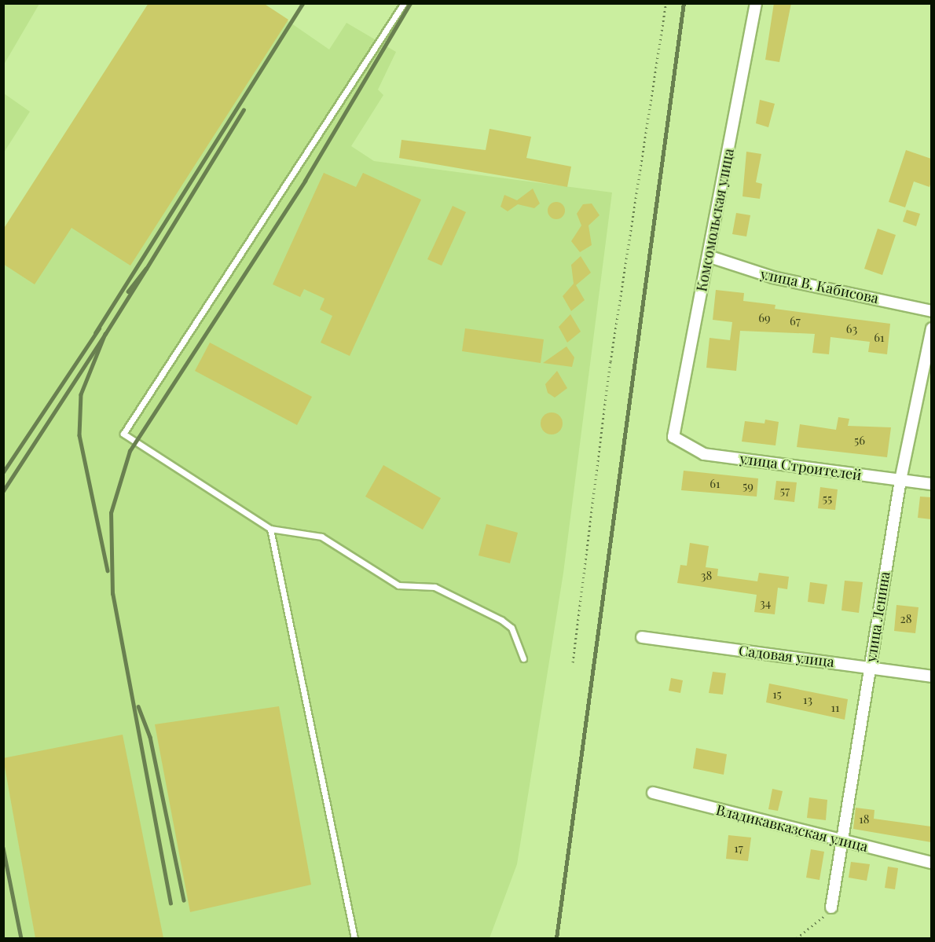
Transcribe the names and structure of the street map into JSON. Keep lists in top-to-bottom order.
{
  "streets": {
    "street": [
      "Комсомольская улица",
      "улица В. Кабисова",
      "улица Строителей",
      "улица Ленина",
      "Садовая улица",
      "Владикавказская улица"
    ]
  },
  "crossings": [
    ["Комсомольская улица", "улица В. Кабисова"],
    ["Комсомольская улица", "улица Строителей"],
    ["улица Строителей", "улица Ленина"],
    ["улица Ленина", "Садовая улица"],
    ["улица Ленина", "Владикавказская улица"]
  ],
  "house_numbers": [
    "69",
    "67",
    "63",
    "61",
    "56",
    "61",
    "59",
    "57",
    "55",
    "38",
    "34",
    "28",
    "15",
    "13",
    "11",
    "18",
    "17"
  ]
}
